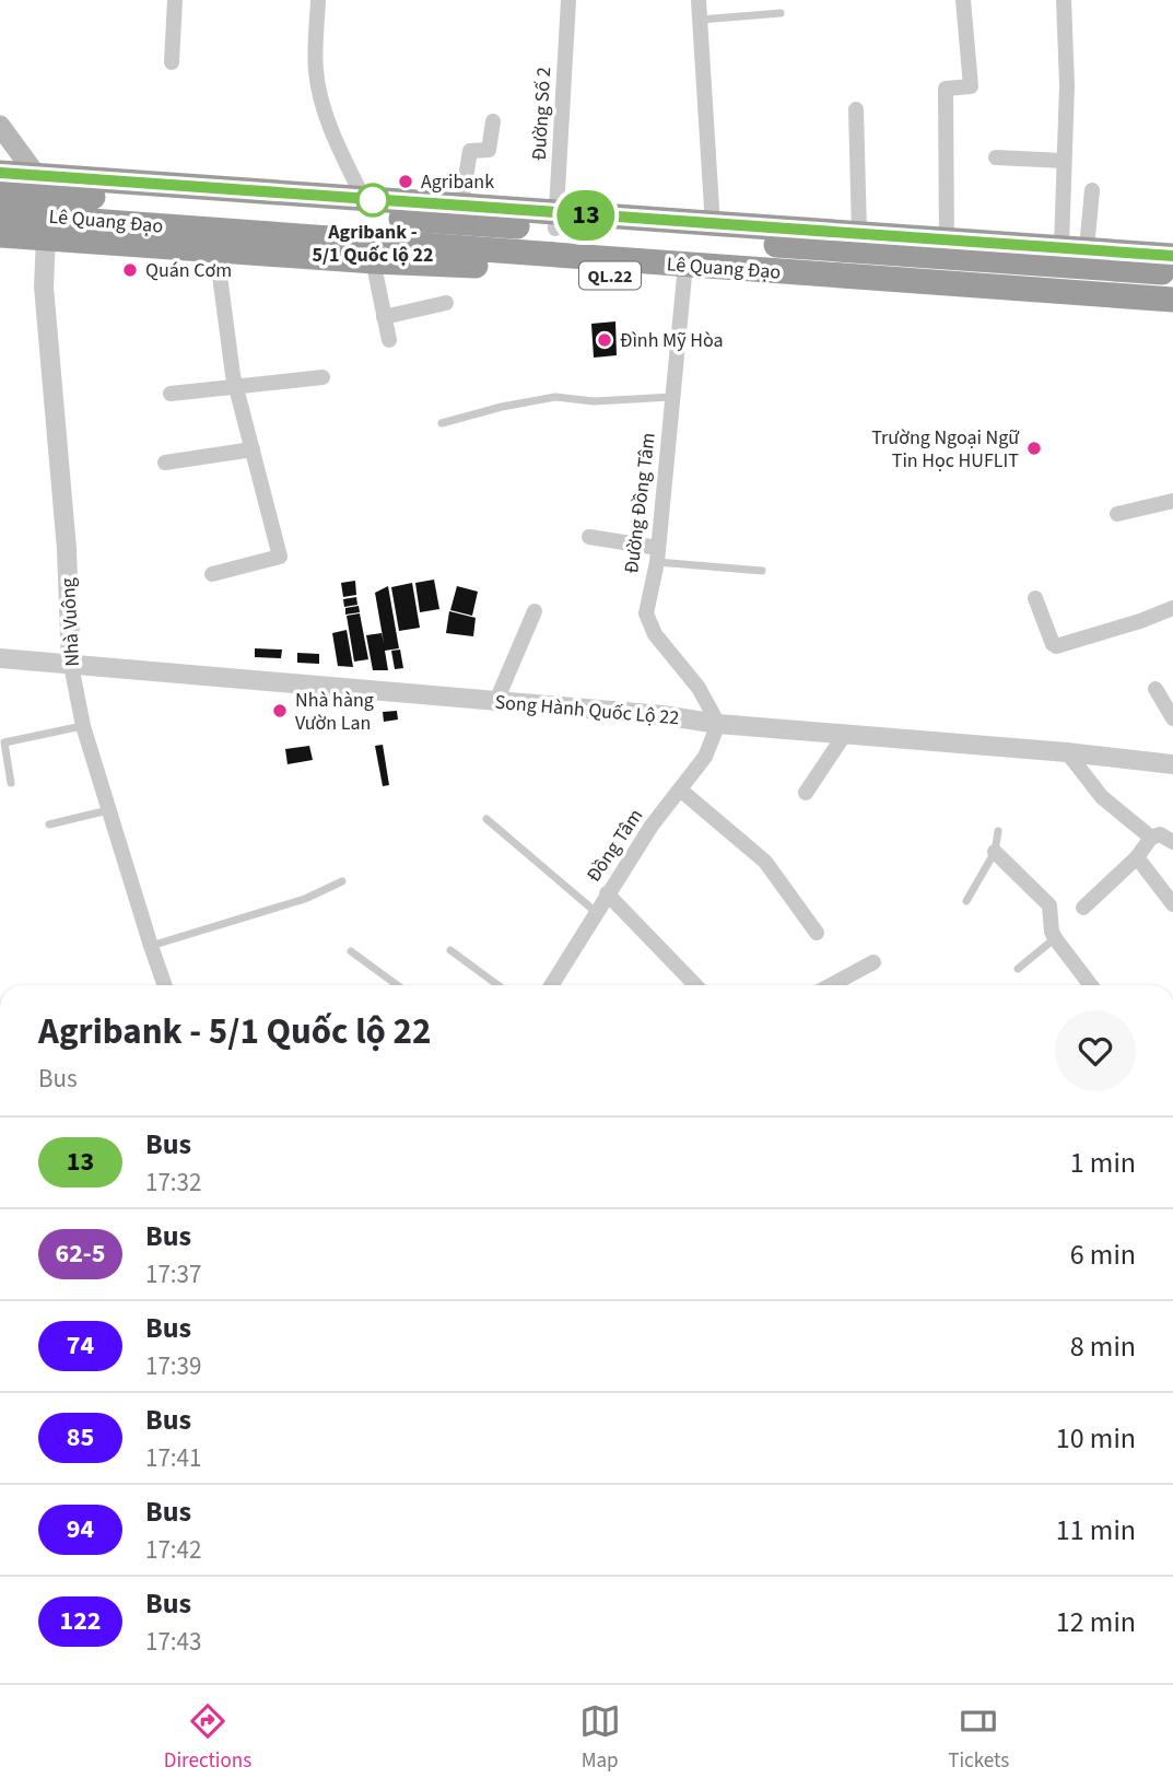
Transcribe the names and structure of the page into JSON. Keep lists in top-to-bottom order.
{
  "streets": {
    "highway": ["Lê Quang Đạo", "QL.22"],
    "street": [
      "Đường Số 2",
      "Đường Đồng Tâm",
      "Nhà Vuông",
      "Song Hành Quốc Lộ 22",
      "Đồng Tâm"
    ]
  },
  "crossings": [
    ["Đường Số 2", "Lê Quang Đạo"],
    ["Lê Quang Đạo", "Đường Đồng Tâm"],
    ["Lê Quang Đạo", "Nhà Vuông"],
    ["Đường Đồng Tâm", "Song Hành Quốc Lộ 22"],
    ["Đường Đồng Tâm", "Đồng Tâm"],
    ["Nhà Vuông", "Song Hành Quốc Lộ 22"],
    ["Song Hành Quốc Lộ 22", "Đồng Tâm"]
  ],
  "places": [
    "Agribank",
    "Agribank - 5/1 Quốc lộ 22",
    "Quán Cơm",
    "Đình Mỹ Hòa",
    "Trường Ngoại Ngữ Tin Học HUFLIT",
    "Nhà hàng Vườn Lan"
  ],
  "lines": ["bus line 13"],
  "page": {
    "on_map": "13",
    "heading": ["Agribank - 5/1 Quốc lộ 22", "Bus"],
    "list": [
      {
        "mark": "13",
        "name": "Bus",
        "note": "17:32",
        "value": "1 min"
      },
      {
        "mark": "62-5",
        "name": "Bus",
        "note": "17:37",
        "value": "6 min"
      },
      {
        "mark": "74",
        "name": "Bus",
        "note": "17:39",
        "value": "8 min"
      },
      {
        "mark": "85",
        "name": "Bus",
        "note": "17:41",
        "value": "10 min"
      },
      {
        "mark": "94",
        "name": "Bus",
        "note": "17:42",
        "value": "11 min"
      },
      {
        "mark": "122",
        "name": "Bus",
        "note": "17:43",
        "value": "12 min"
      }
    ],
    "tabs": ["Directions", "Map", "Tickets"]
  }
}
